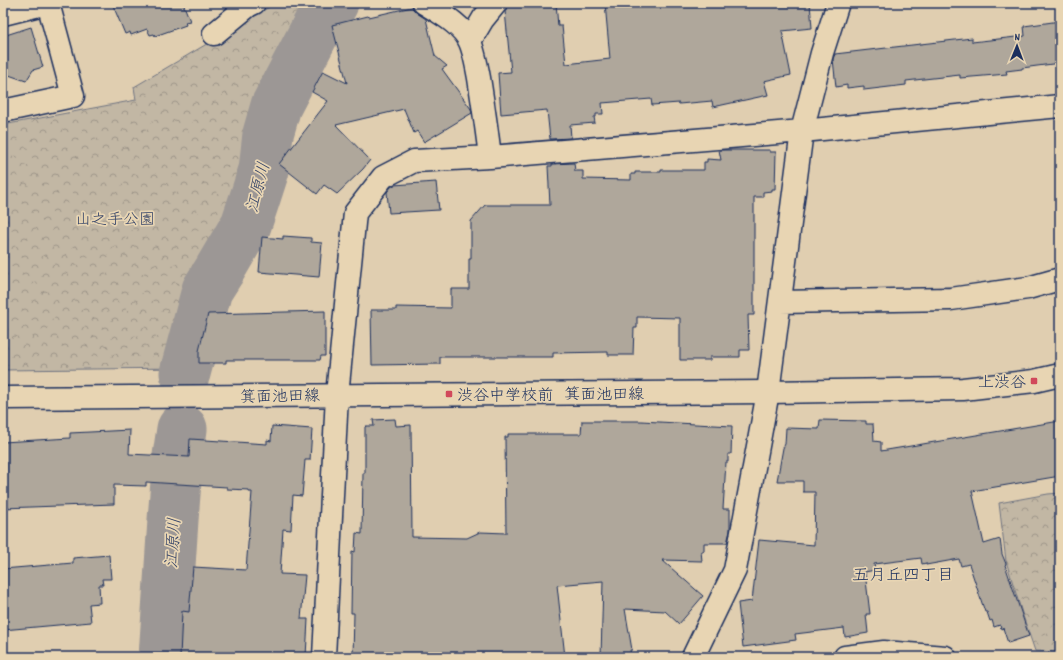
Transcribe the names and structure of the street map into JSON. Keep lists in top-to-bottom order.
{
  "streets": {
    "street": ["箕面池田線"]
  },
  "districts": ["五月丘四丁目"],
  "water": ["江原川"],
  "parks": ["山之手公園"],
  "places": {
    "transit": ["上渋谷", "渋谷中学校前"]
  },
  "north": "top"
}
